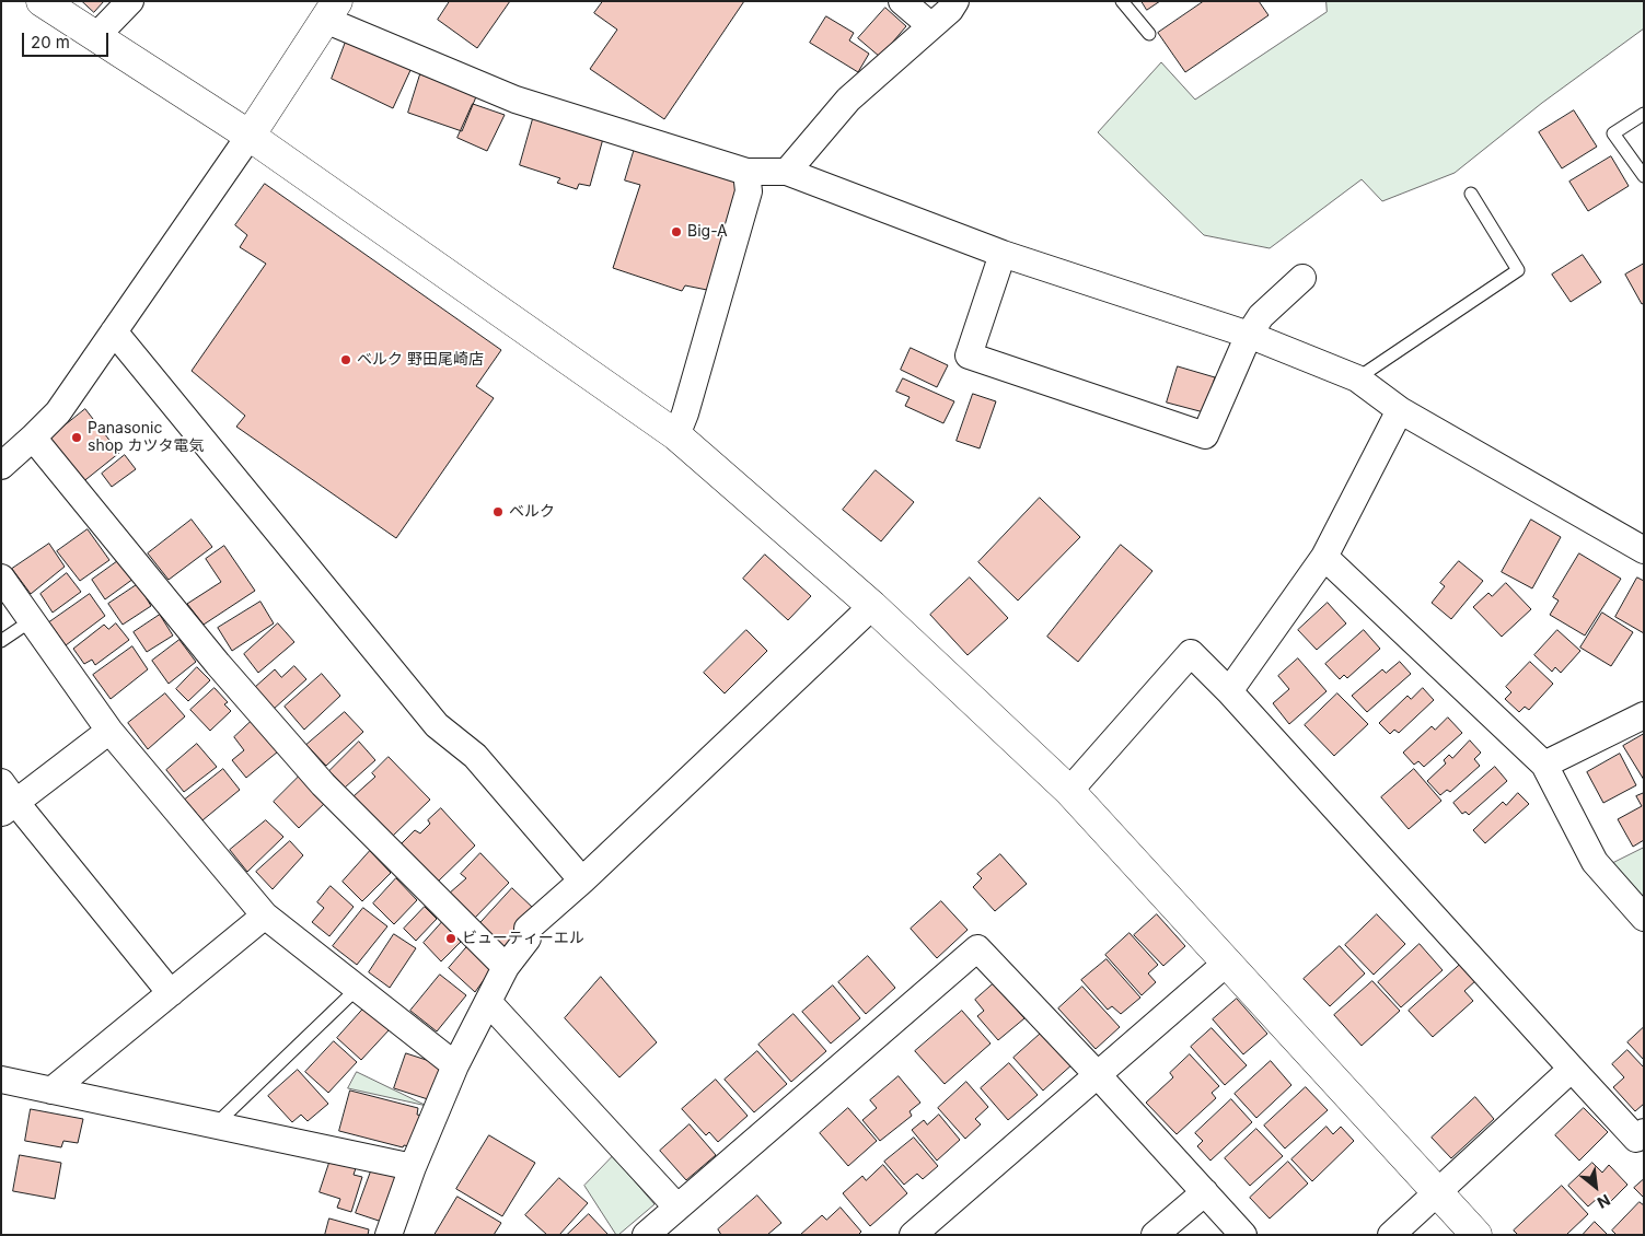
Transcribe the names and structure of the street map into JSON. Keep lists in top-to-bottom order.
{
  "places": [
    "Big-A",
    "ベルク 野田尾崎店",
    "Panasonic shop カツタ電気",
    "ベルク",
    "ビューティーエル"
  ],
  "scale_bar": "20 m",
  "north": "bottom right"
}
